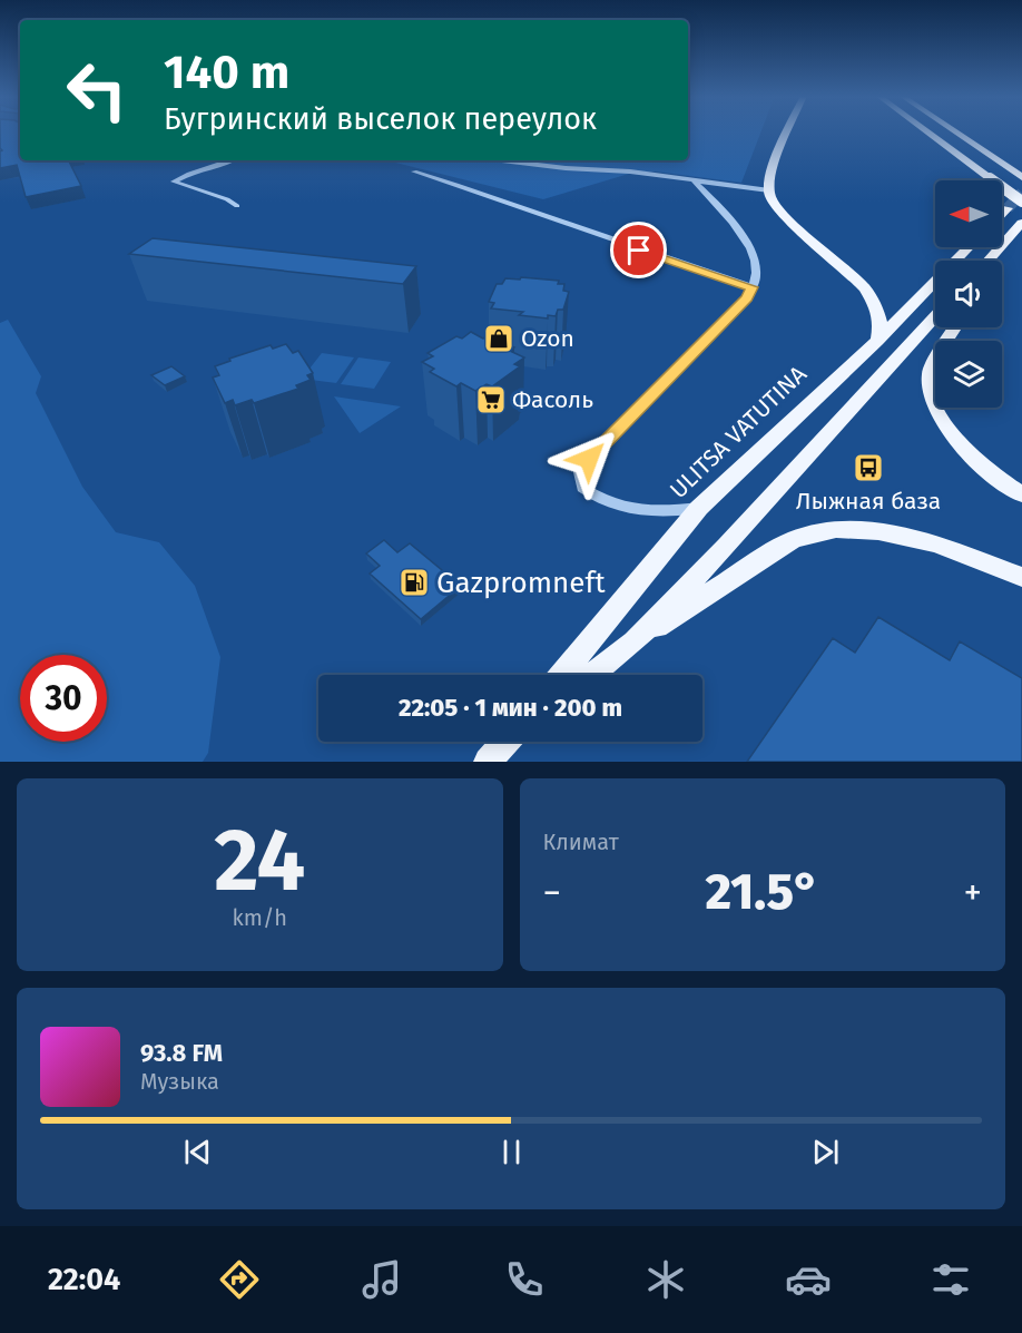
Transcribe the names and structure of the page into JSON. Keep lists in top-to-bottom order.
{
  "streets": {
    "main road": ["ULITSA VATUTINA"]
  },
  "places": {
    "shop": ["Ozon"],
    "supermarket": ["Фасоль"],
    "bus stop": ["Лыжная база"],
    "fuel station": ["Gazpromneft"]
  },
  "north": "left",
  "page": {
    "turn": ["140 m", "Бугринский выселок переулок"],
    "limit": "30",
    "trip": "22:05 · 1 мин · 200 m",
    "tile": [
      ["24", "km/h"],
      "Климат"
    ],
    "heat": ["−", "21.5°", "+"],
    "song": ["93.8 FM", "Музыка"],
    "tabs": "22:04"
  }
}
